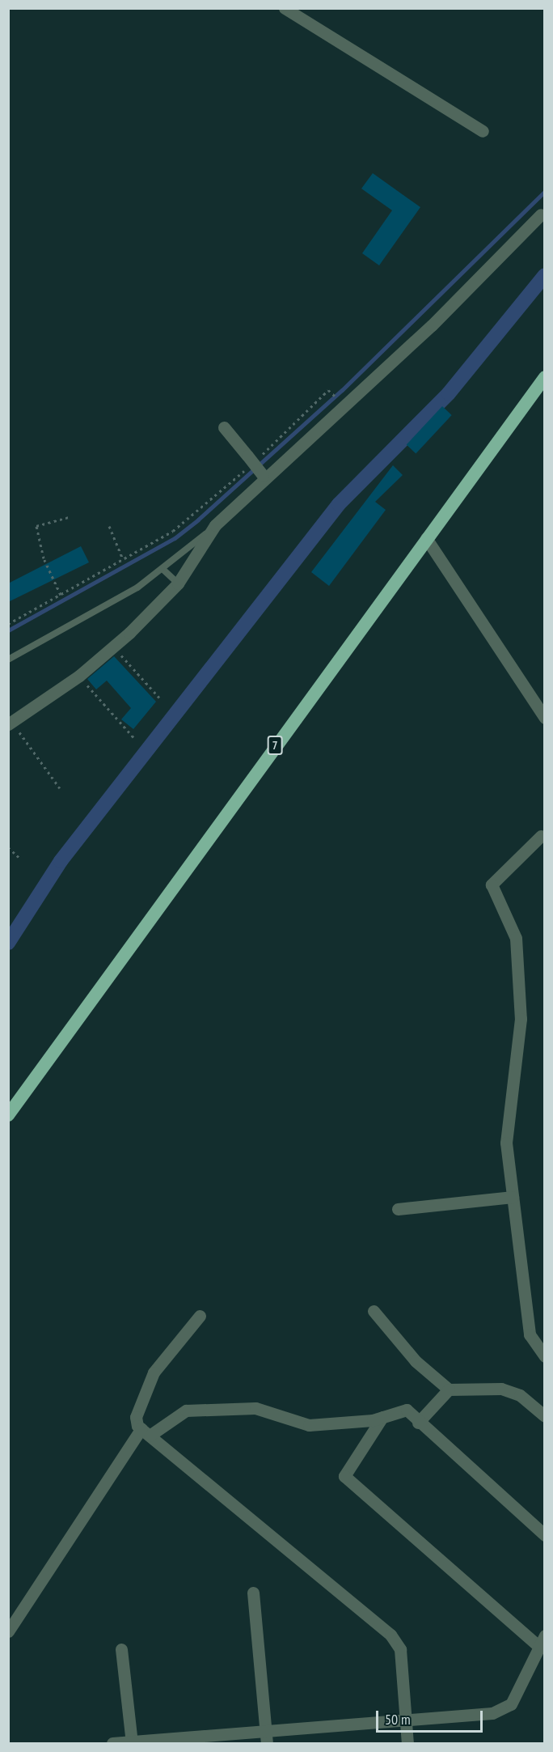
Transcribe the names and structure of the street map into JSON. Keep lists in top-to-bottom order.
{
  "streets": {
    "highway": ["7"]
  },
  "scale_bar": "50 m"
}
